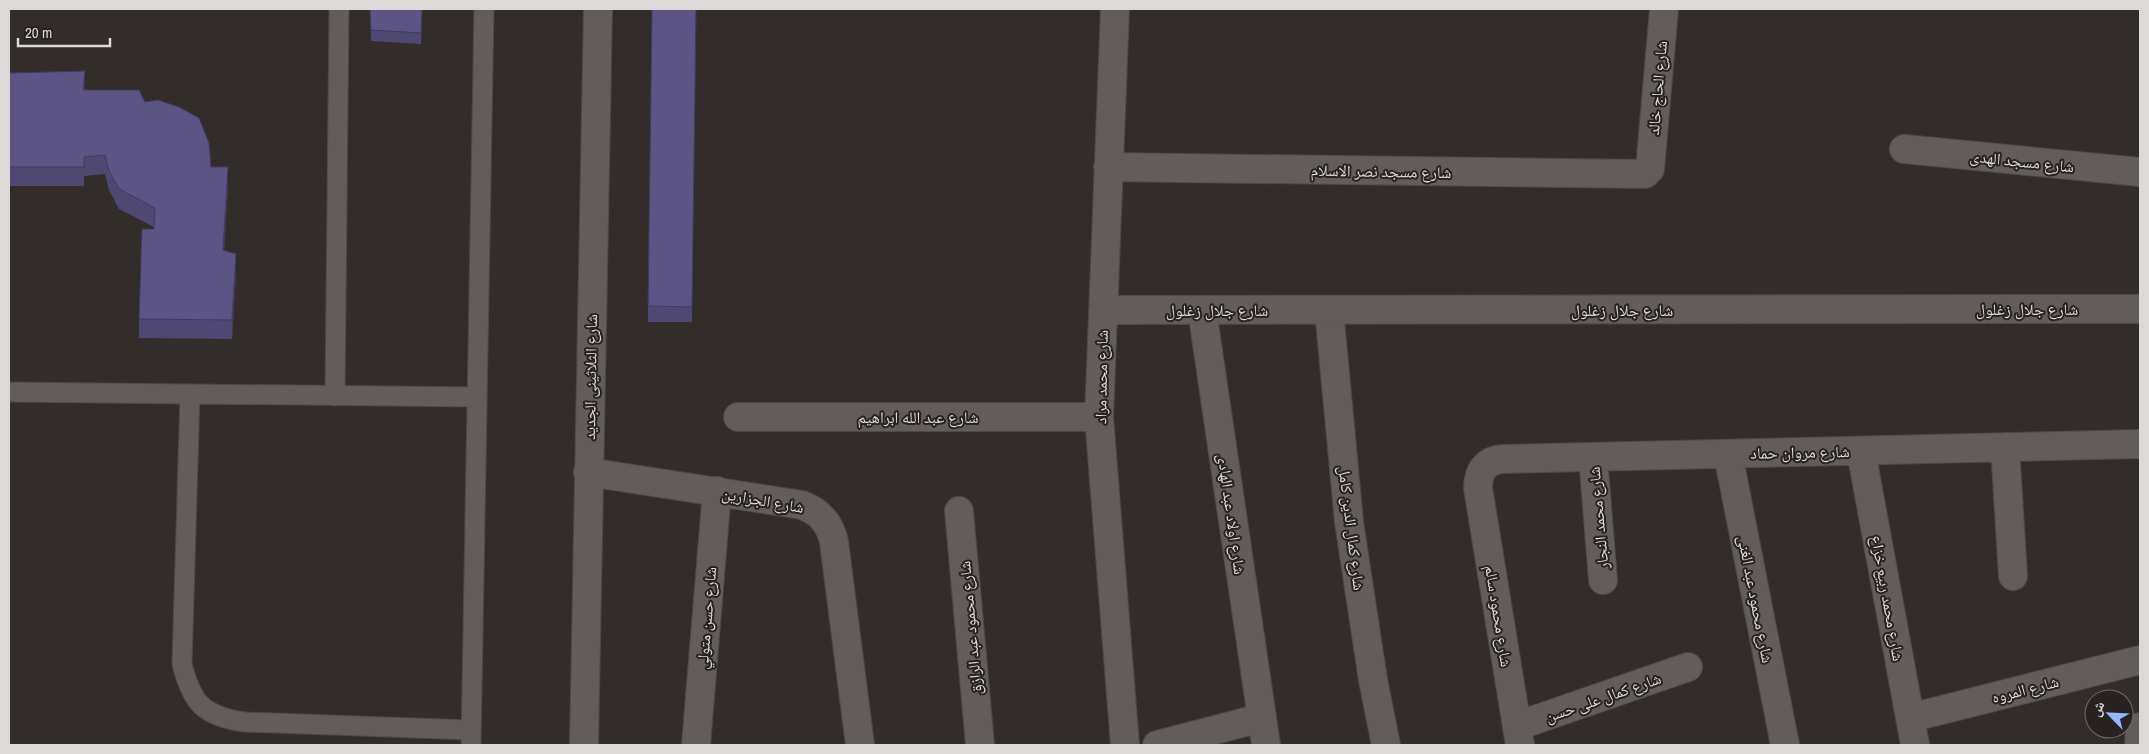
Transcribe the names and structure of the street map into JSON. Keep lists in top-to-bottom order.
{
  "streets": {
    "street": [
      "شارع الحاج خالد",
      "شارع مسجد الهدى",
      "شارع مسجد نصر الاسلام",
      "شارع جلال زغلول",
      "شارع الثلاثينى الجديد",
      "شارع محمد مراد",
      "شارع عبد الله ابراهيم",
      "شارع مروان حماد",
      "شارع الجزارين",
      "شارع اولاد عبد الهادى",
      "شارع محمد النجار",
      "شارع كمال الدين كامل",
      "شارع محمد ربيع خزاع",
      "شارع محمود عبد الغنى",
      "شارع محمود سالم",
      "شارع حسن متولي",
      "شارع محمود عبد الرازق",
      "شارع المروه",
      "شارع كمال على حسن"
    ]
  },
  "crossings": [
    ["شارع الحاج خالد", "شارع مسجد نصر الاسلام"],
    ["شارع مسجد نصر الاسلام", "شارع محمد مراد"],
    ["شارع جلال زغلول", "شارع محمد مراد"],
    ["شارع جلال زغلول", "شارع اولاد عبد الهادى"],
    ["شارع جلال زغلول", "شارع كمال الدين كامل"],
    ["شارع الثلاثينى الجديد", "شارع الجزارين"],
    ["شارع محمد مراد", "شارع عبد الله ابراهيم"],
    ["شارع مروان حماد", "شارع محمد النجار"],
    ["شارع مروان حماد", "شارع محمد ربيع خزاع"],
    ["شارع مروان حماد", "شارع محمود عبد الغنى"],
    ["شارع مروان حماد", "شارع محمود سالم"],
    ["شارع الجزارين", "شارع حسن متولي"],
    ["شارع محمد ربيع خزاع", "شارع المروه"],
    ["شارع محمود سالم", "شارع كمال على حسن"]
  ],
  "scale_bar": "20 m",
  "north": "top left"
}
